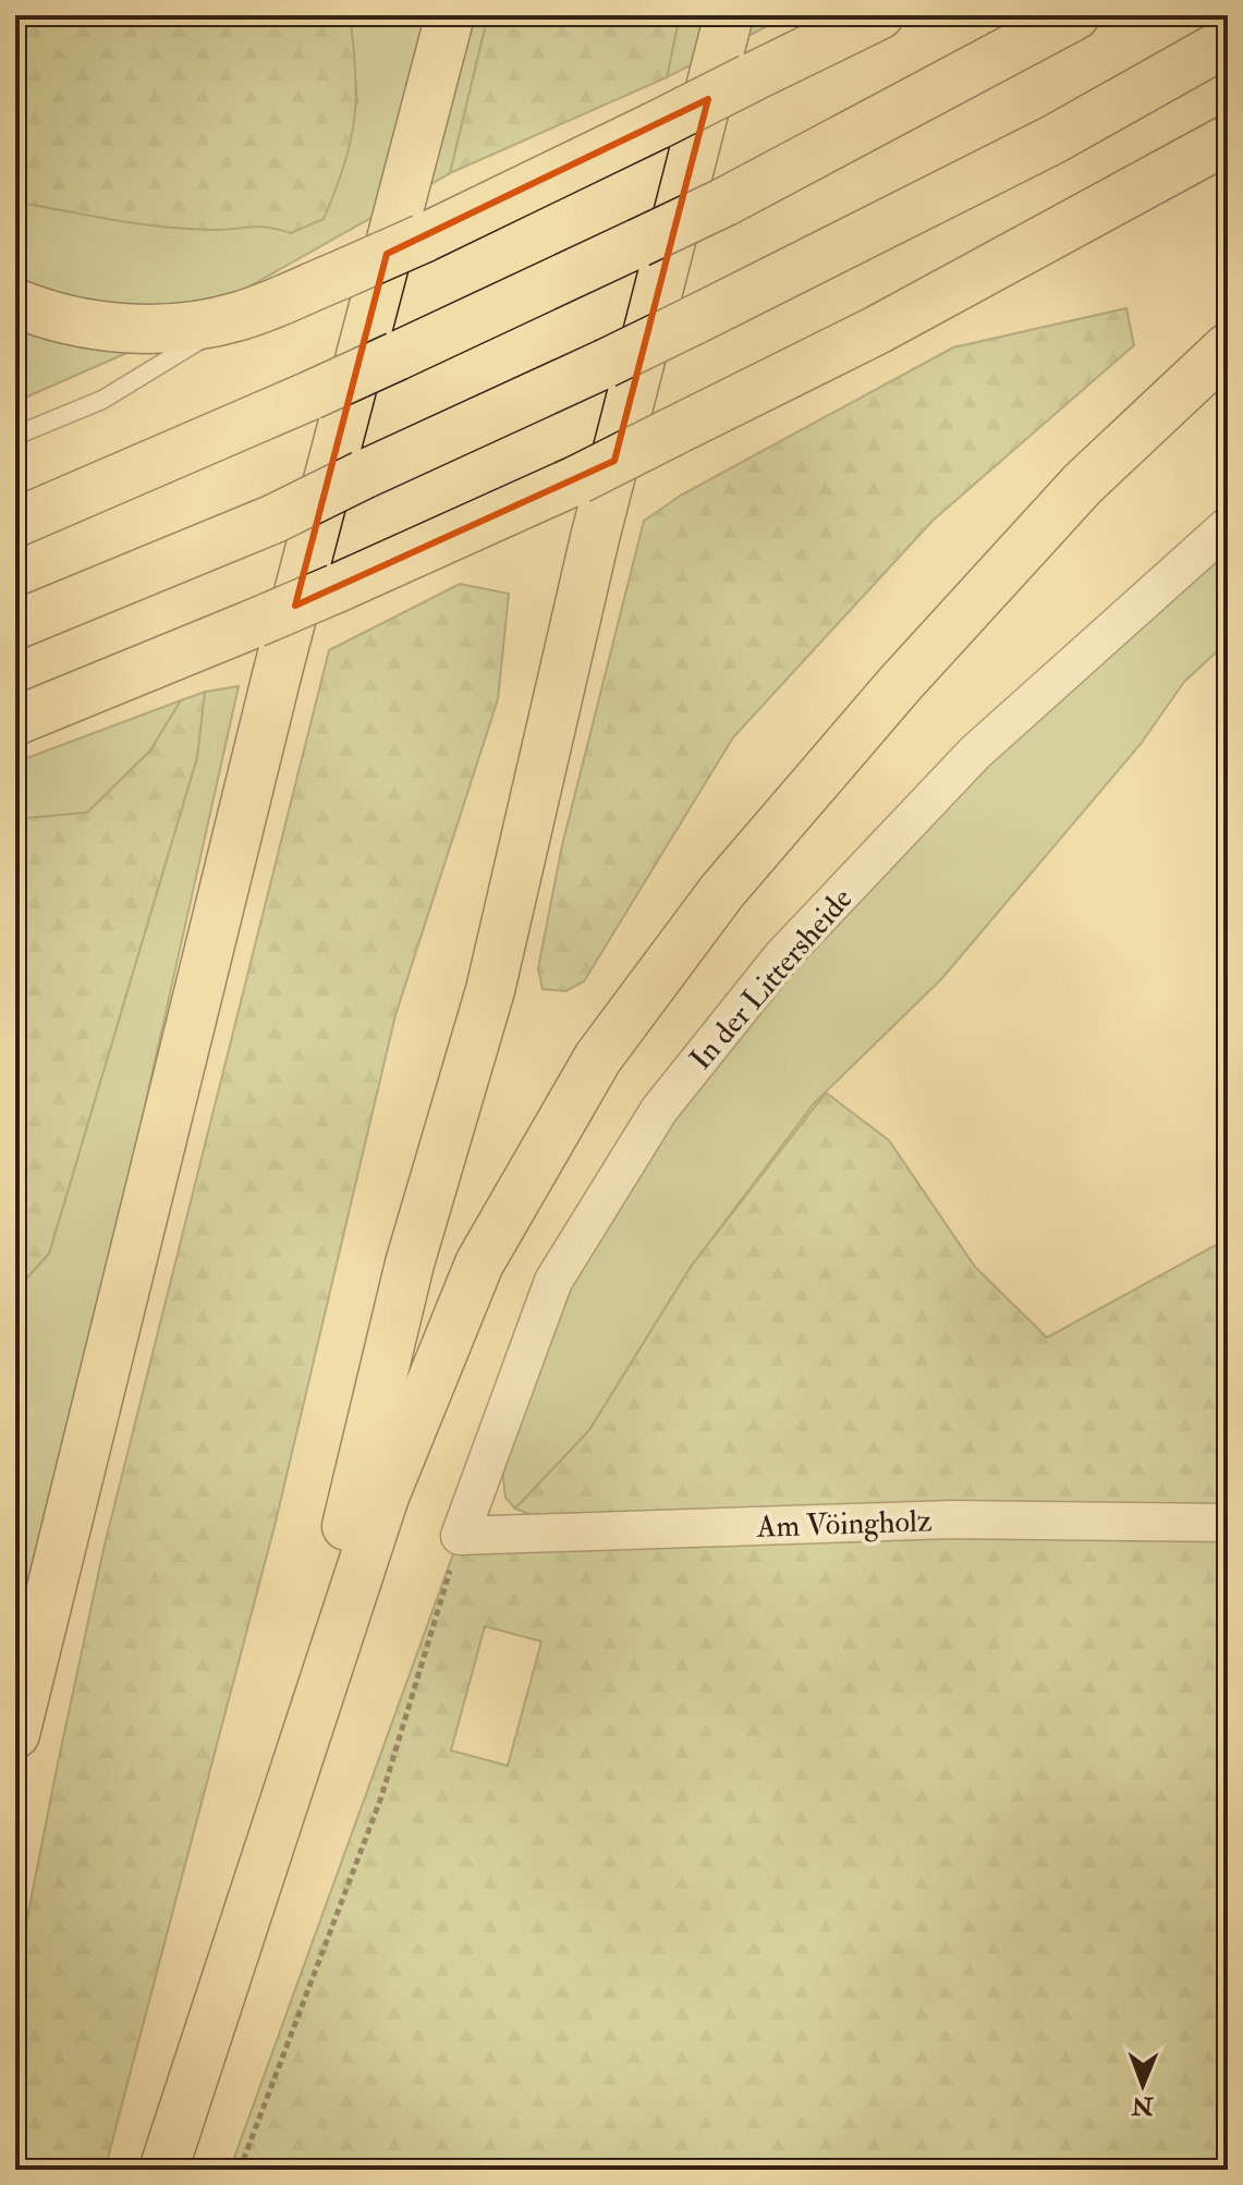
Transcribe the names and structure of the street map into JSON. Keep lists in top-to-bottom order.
{
  "streets": {
    "street": ["In der Littersheide", "Am Vöingholz"]
  },
  "crossings": [
    ["In der Littersheide", "Am Vöingholz"]
  ],
  "north": "bottom"
}
